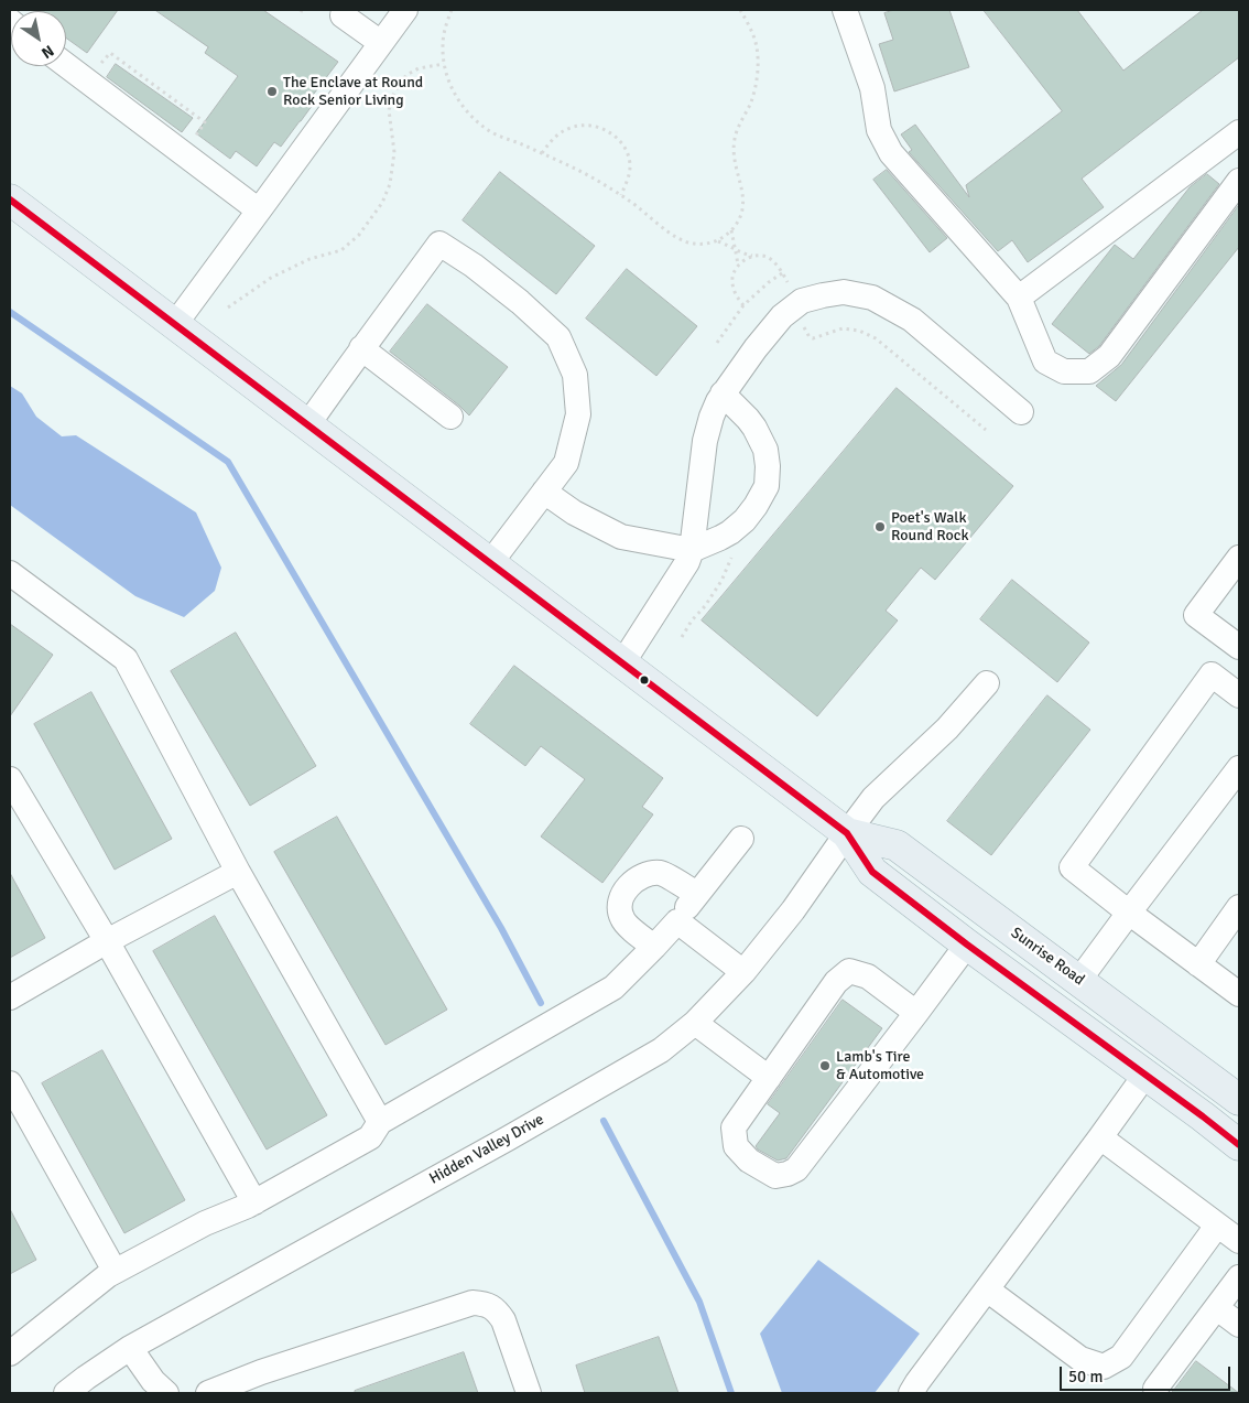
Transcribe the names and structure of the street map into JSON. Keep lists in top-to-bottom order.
{
  "streets": {
    "main road": ["Sunrise Road"],
    "street": ["Hidden Valley Drive"]
  },
  "crossings": [
    ["Sunrise Road", "Hidden Valley Drive"]
  ],
  "places": ["The Enclave at Round Rock Senior Living", "Poet's Walk Round Rock", "Lamb's Tire & Automotive"],
  "lines": ["transit line 50"],
  "scale_bar": "50 m",
  "north": "bottom right"
}
